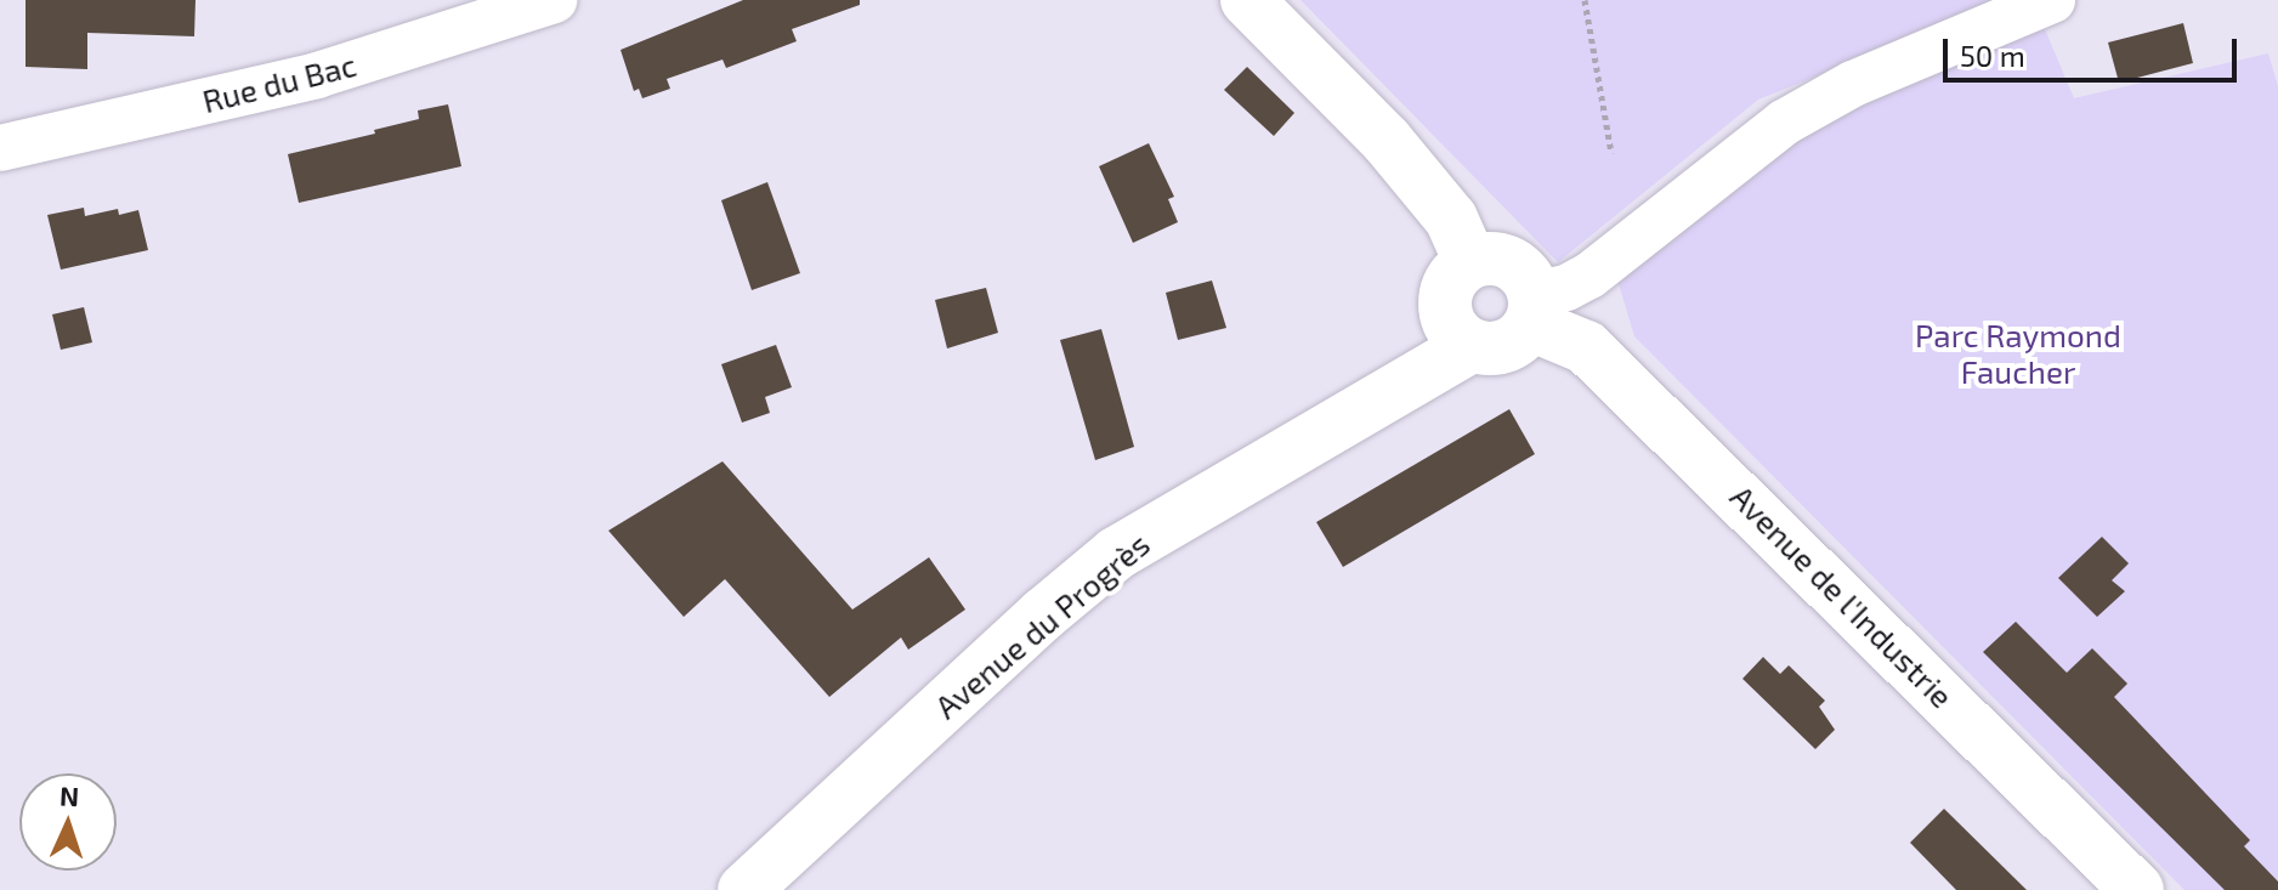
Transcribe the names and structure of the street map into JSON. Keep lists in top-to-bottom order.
{
  "streets": {
    "main road": ["Avenue de l'Industrie", "Avenue du Progrès"],
    "street": ["Rue du Bac"]
  },
  "crossings": [
    ["Avenue de l'Industrie", "Avenue du Progrès"]
  ],
  "parks": ["Parc Raymond Faucher"],
  "scale_bar": "50 m",
  "north": "top"
}
